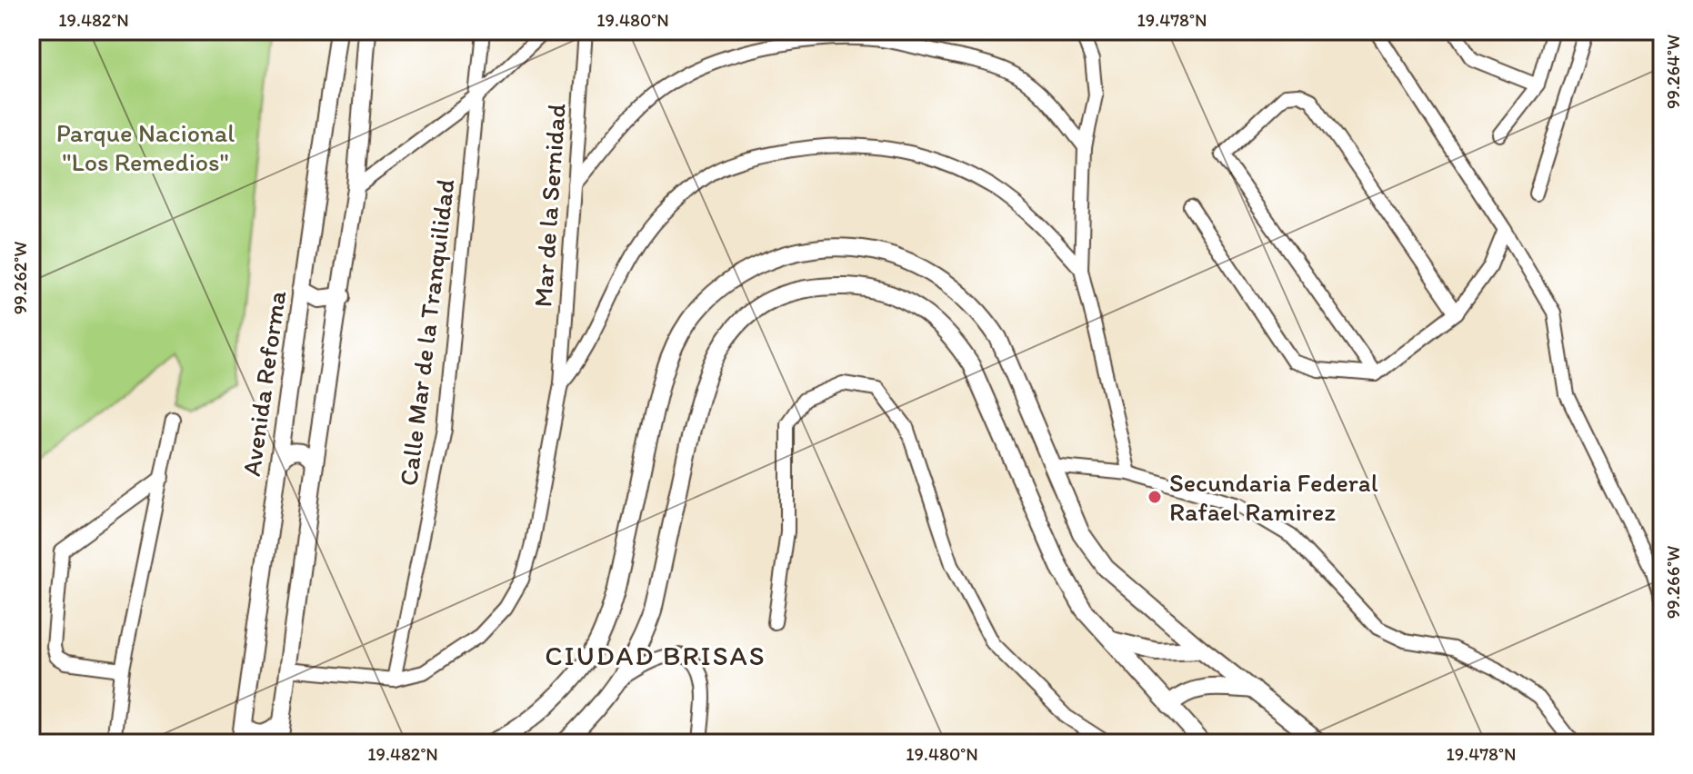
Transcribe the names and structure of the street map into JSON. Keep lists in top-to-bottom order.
{
  "streets": {
    "main road": ["Avenida Reforma"],
    "street": ["Mar de la Sernidad", "Calle Mar de la Tranquilidad"]
  },
  "crossings": [
    ["Mar de la Sernidad", "Calle Mar de la Tranquilidad"]
  ],
  "districts": ["CIUDAD BRISAS"],
  "parks": ["Parque Nacional \"Los Remedios\""],
  "places": ["Secundaria Federal Rafael Ramirez"],
  "coordinates": [
    "19.482°N",
    "19.480°N",
    "19.478°N",
    "99.264°W",
    "99.262°W",
    "99.266°W"
  ]
}
